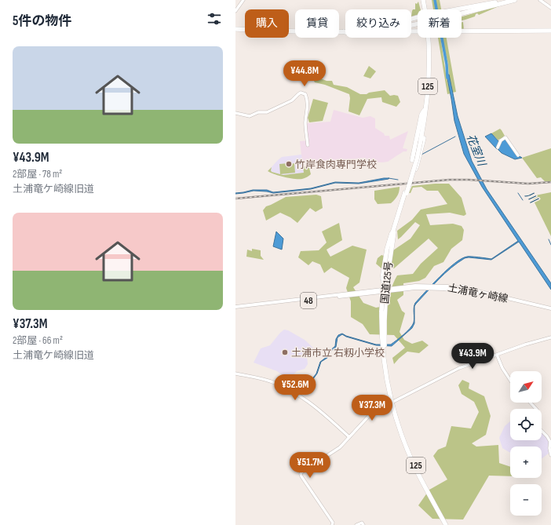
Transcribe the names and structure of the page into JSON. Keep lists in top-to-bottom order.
{
  "streets": {
    "highway": ["125", "国道125号"],
    "main road": ["土浦竜ヶ崎線", "48"]
  },
  "water": ["花室川", "川"],
  "places": ["竹岸食肉専門学校", "土浦市立 右籾小学校"],
  "north": "top right",
  "page": {
    "heading": "5件の物件",
    "chip": [
      "購入",
      "賃貸",
      "絞り込み",
      "新着"
    ],
    "list": [
      {
        "name": "¥43.9M",
        "note": "2部屋 · 78 m² · 土浦竜ケ崎線旧道"
      },
      {
        "name": "¥37.3M",
        "note": "2部屋 · 66 m² · 土浦竜ケ崎線旧道"
      }
    ],
    "price": [
      "¥44.8M",
      "¥43.9M",
      "¥52.6M",
      "¥37.3M",
      "¥51.7M"
    ],
    "map_buttons": ["+", "−"]
  }
}
